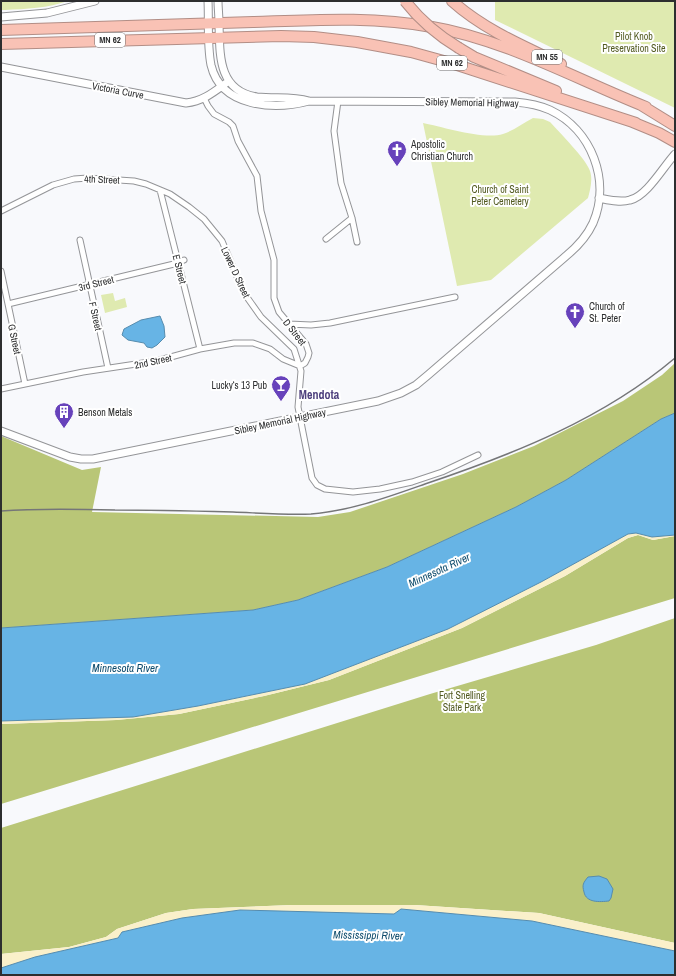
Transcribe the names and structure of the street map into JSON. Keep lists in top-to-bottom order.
{
  "streets": {
    "highway": ["MN 62", "MN 55"],
    "main road": ["Victoria Curve", "Sibley Memorial Highway"],
    "street": [
      "4th Street",
      "E Street",
      "Lower D Street",
      "3rd Street",
      "F Street",
      "D Street",
      "G Street",
      "2nd Street"
    ]
  },
  "crossings": [
    ["MN 62", "MN 55"],
    ["Victoria Curve", "D Street"],
    ["Sibley Memorial Highway", "D Street"],
    ["4th Street", "E Street"],
    ["4th Street", "Lower D Street"],
    ["E Street", "Lower D Street"],
    ["E Street", "3rd Street"],
    ["E Street", "2nd Street"],
    ["Lower D Street", "D Street"],
    ["Lower D Street", "2nd Street"],
    ["3rd Street", "F Street"],
    ["3rd Street", "G Street"],
    ["F Street", "2nd Street"],
    ["D Street", "2nd Street"],
    ["G Street", "2nd Street"]
  ],
  "districts": ["Mendota"],
  "water": ["Minnesota River", "Mississippi River"],
  "parks": ["Pilot Knob Preservation Site", "Church of Saint Peter Cemetery", "Fort Snelling State Park"],
  "places": {
    "church": ["Apostolic Christian Church", "Church of St. Peter"],
    "bar": ["Lucky‘s 13 Pub"],
    "building": ["Benson Metals"]
  }
}
